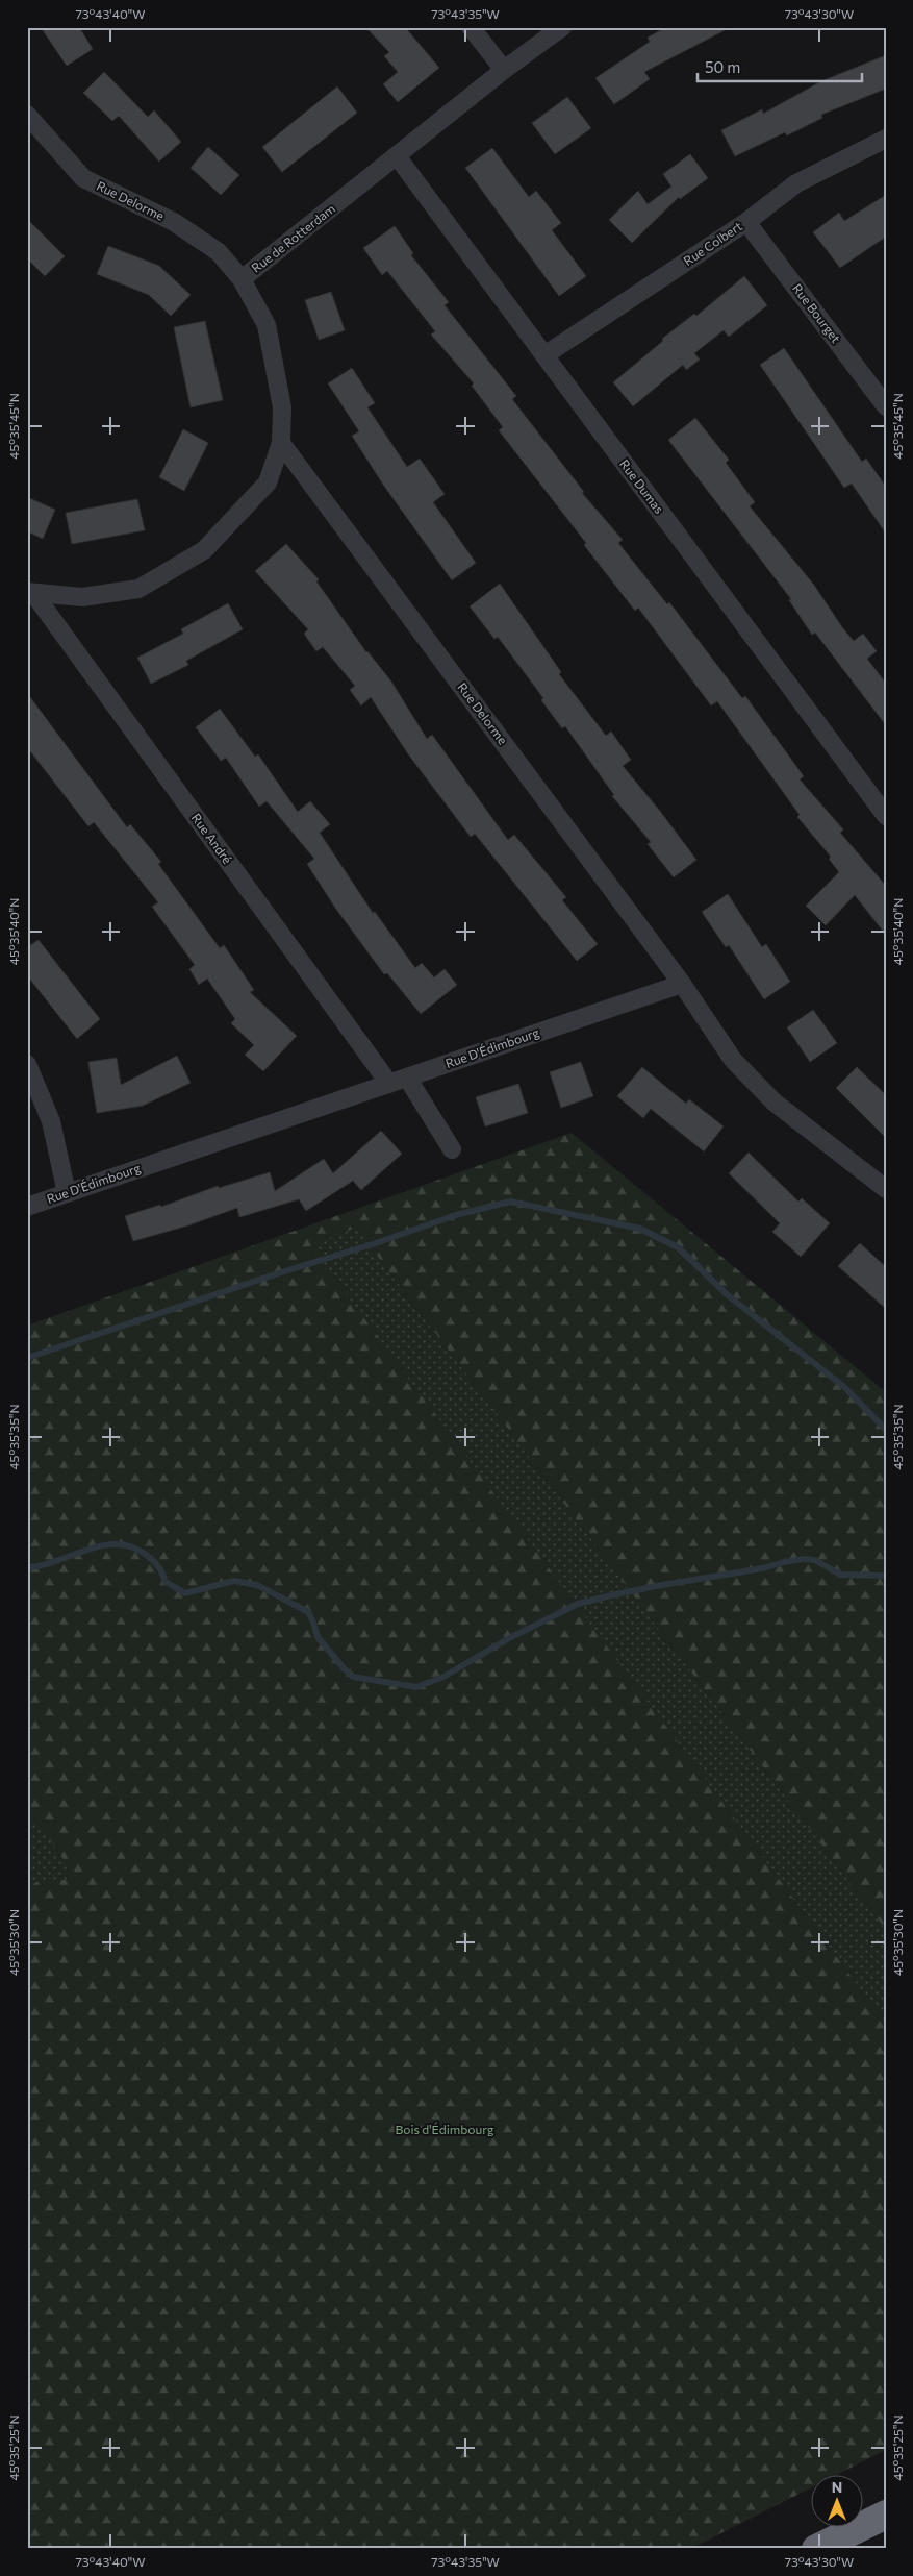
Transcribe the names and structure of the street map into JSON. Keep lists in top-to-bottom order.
{
  "streets": {
    "street": [
      "Rue Delorme",
      "Rue de Rotterdam",
      "Rue Colbert",
      "Rue Bourget",
      "Rue Dumas",
      "Rue André",
      "Rue D'Édimbourg"
    ]
  },
  "crossings": [
    ["Rue Delorme", "Rue de Rotterdam"],
    ["Rue Delorme", "Rue D'Édimbourg"],
    ["Rue de Rotterdam", "Rue Dumas"],
    ["Rue de Rotterdam", "Rue André"],
    ["Rue Colbert", "Rue Bourget"],
    ["Rue Colbert", "Rue Dumas"],
    ["Rue André", "Rue D'Édimbourg"]
  ],
  "parks": ["Bois d'Édimbourg"],
  "scale_bar": "50 m",
  "north": "top",
  "coordinates": [
    "73°43'40\"W",
    "73°43'35\"W",
    "73°43'30\"W",
    "45°35'45\"N",
    "45°35'40\"N",
    "45°35'35\"N",
    "45°35'30\"N",
    "45°35'25\"N"
  ]
}
